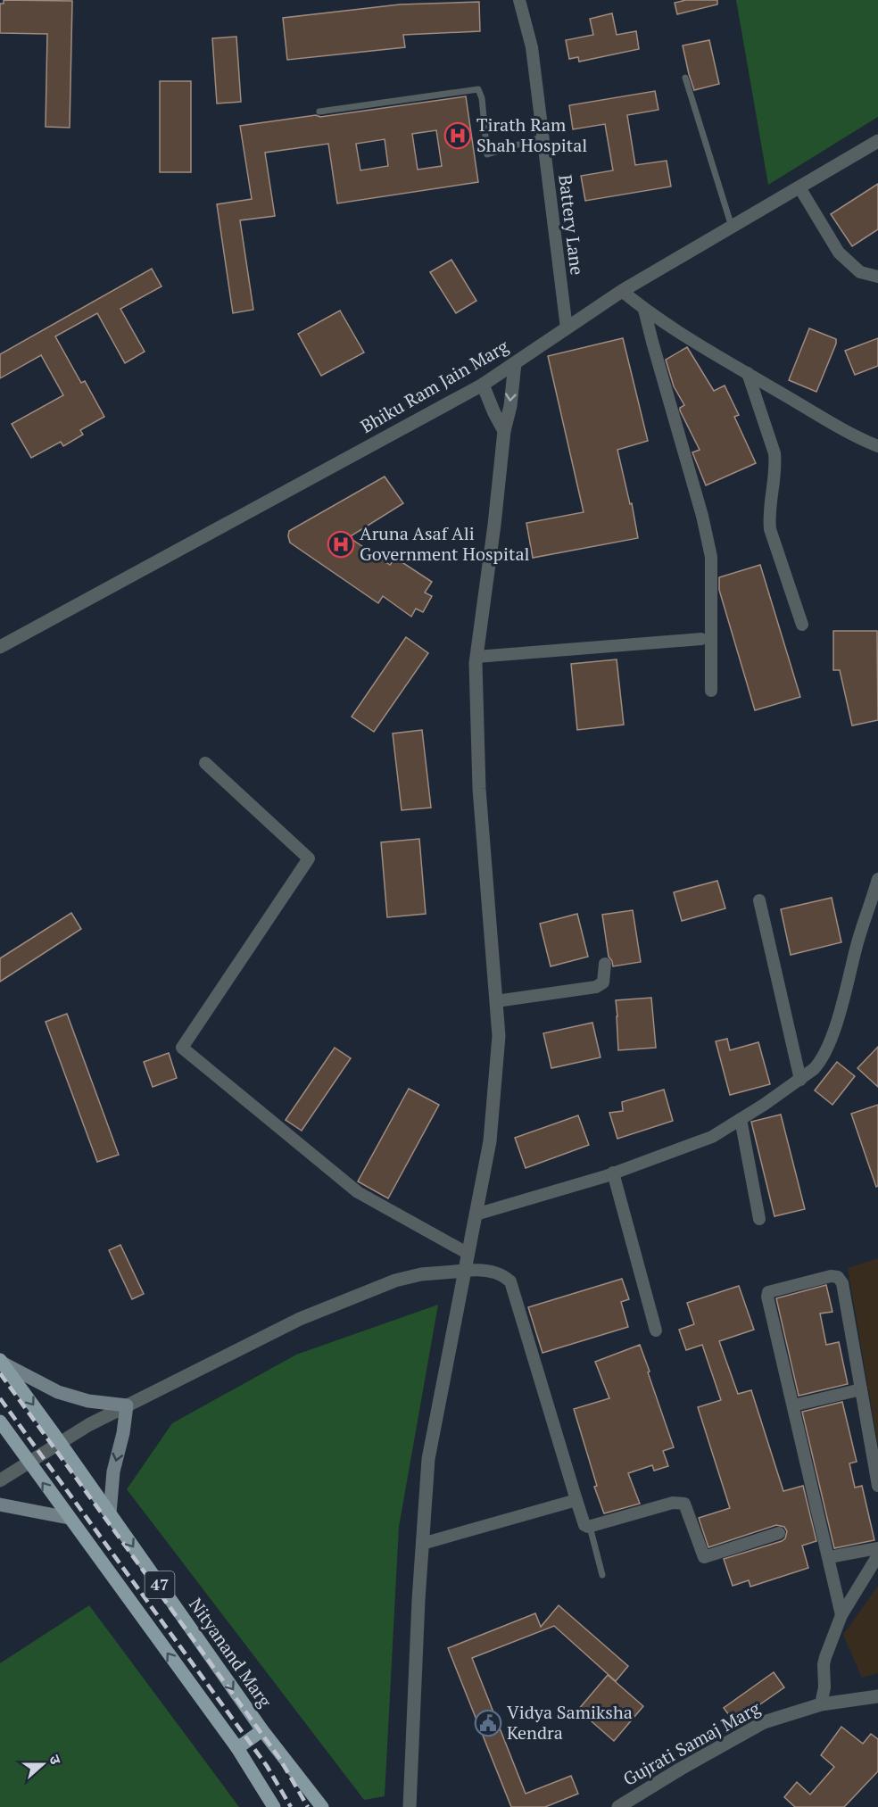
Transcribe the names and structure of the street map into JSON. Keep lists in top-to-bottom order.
{
  "streets": {
    "main road": ["47", "Nityanand Marg"],
    "street": ["Battery Lane", "Bhiku Ram Jain Marg", "Gujrati Samaj Marg"]
  },
  "crossings": [
    ["Battery Lane", "Bhiku Ram Jain Marg"]
  ],
  "places": {
    "hospital": ["Tirath Ram Shah Hospital", "Aruna Asaf Ali Government Hospital"],
    "public building": ["Vidya Samiksha Kendra"]
  },
  "north": "right"
}
